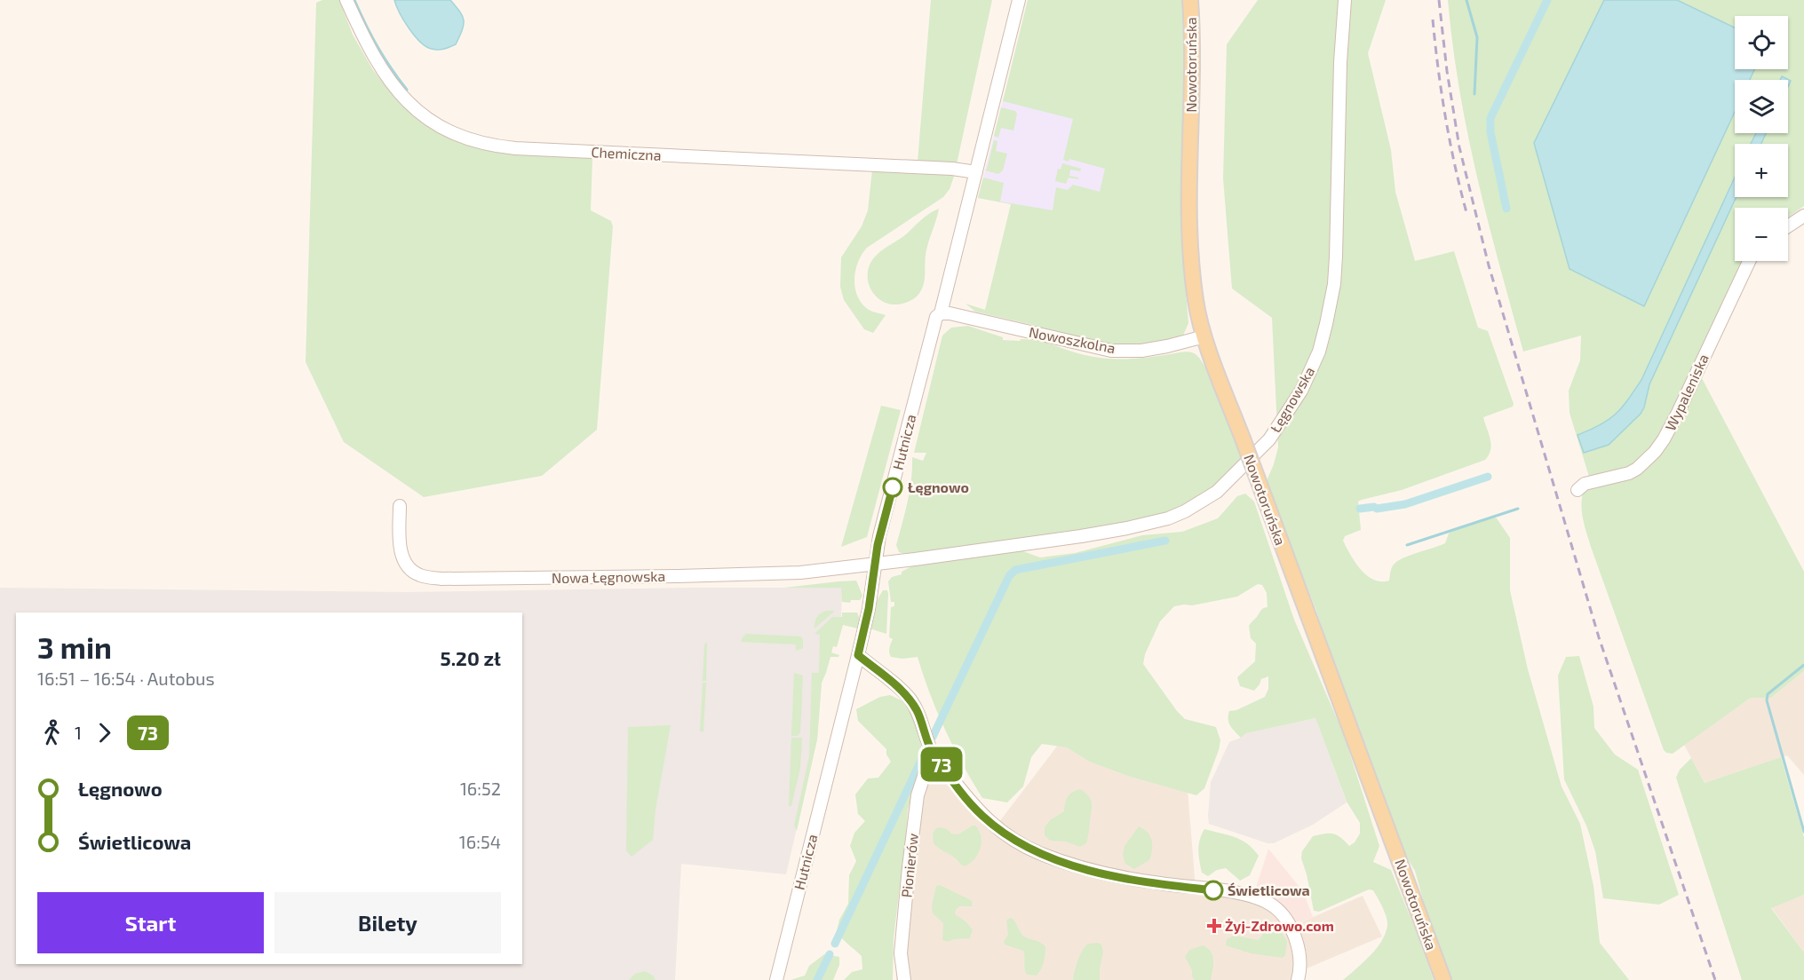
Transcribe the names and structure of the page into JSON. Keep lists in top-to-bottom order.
{
  "streets": {
    "main road": ["Nowotoruńska"],
    "street": [
      "Chemiczna",
      "Nowoszkolna",
      "Wypaleniska",
      "Łęgnowska",
      "Hutnicza",
      "Nowa Łęgnowska",
      "Pionierów"
    ]
  },
  "crossings": [
    ["Nowotoruńska", "Nowoszkolna"],
    ["Chemiczna", "Hutnicza"],
    ["Nowoszkolna", "Hutnicza"],
    ["Łęgnowska", "Hutnicza"],
    ["Łęgnowska", "Nowa Łęgnowska"],
    ["Hutnicza", "Nowa Łęgnowska"]
  ],
  "places": {
    "other": ["Łęgnowo", "Świetlicowa"],
    "health": ["Żyj-Zdrowo.com"]
  },
  "lines": ["bus line 73"],
  "page": {
    "on_map": "73",
    "map_buttons": ["+", "−"],
    "heading": ["3 min", "16:51 – 16:54 · Autobus", "5.20 zł"],
    "legs": ["1", "73"],
    "list": [
      {
        "name": "Łęgnowo",
        "value": "16:52"
      },
      {
        "name": "Świetlicowa",
        "value": "16:54"
      }
    ],
    "buttons": ["Start", "Bilety"]
  }
}
